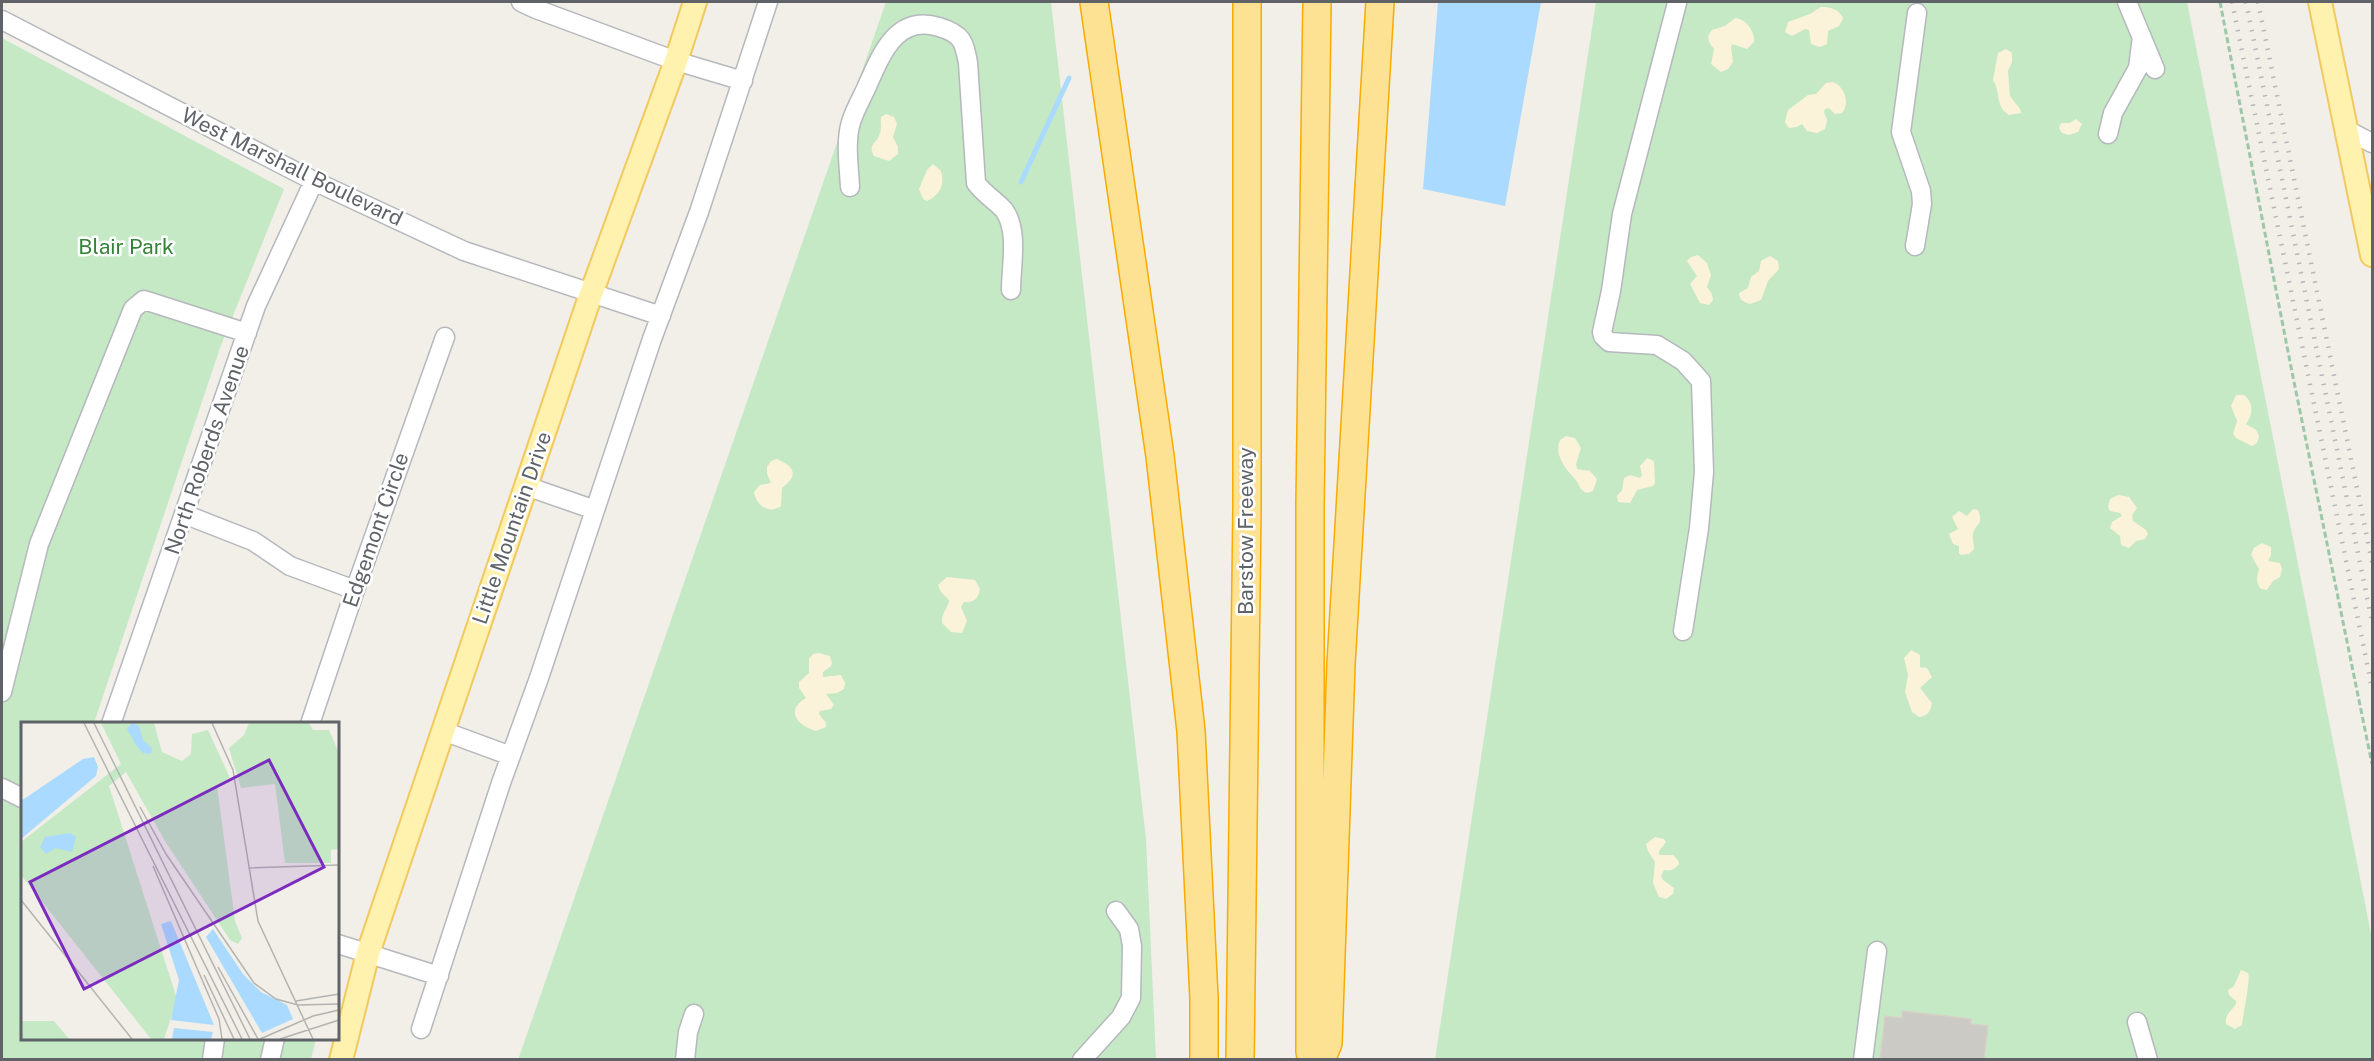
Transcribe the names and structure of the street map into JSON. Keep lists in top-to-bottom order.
{
  "streets": {
    "highway": ["Barstow Freeway"],
    "main road": ["Little Mountain Drive"],
    "street": ["West Marshall Boulevard", "North Roberds Avenue", "Edgemont Circle"]
  },
  "crossings": [
    ["West Marshall Boulevard", "North Roberds Avenue"],
    ["West Marshall Boulevard", "Little Mountain Drive"]
  ],
  "parks": ["Blair Park"]
}
